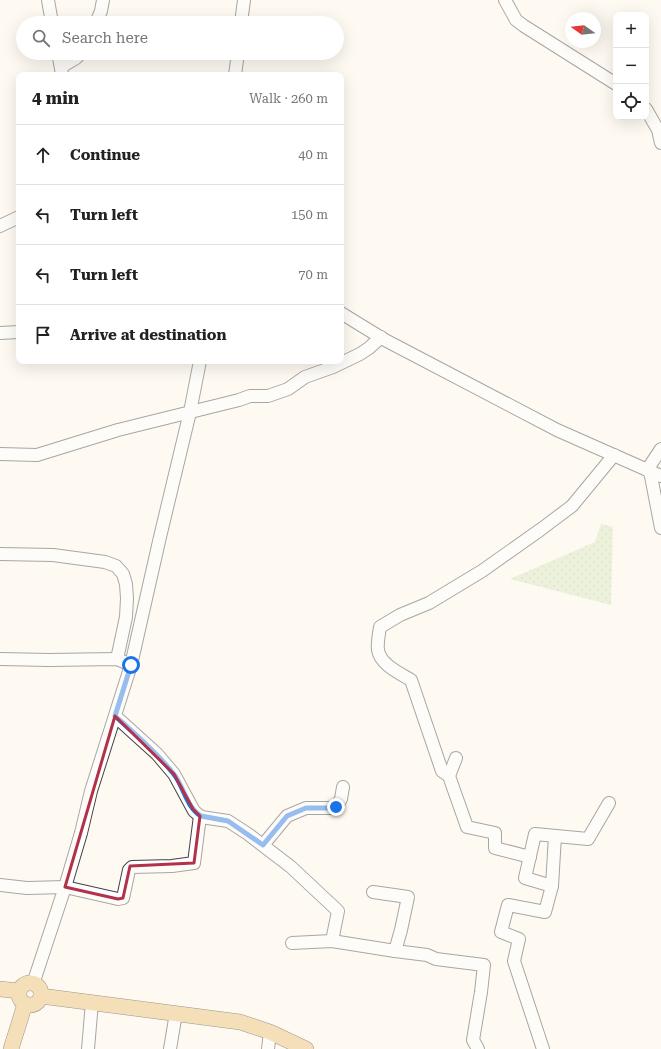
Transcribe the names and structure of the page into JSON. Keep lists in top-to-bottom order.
{
  "north": "left",
  "page": {
    "map_buttons": ["+", "−"],
    "search": "Search here",
    "heading": ["4 min", "Walk · 260 m"],
    "list": [
      ["Continue", "40 m"],
      ["Turn left", "150 m"],
      ["Turn left", "70 m"],
      "Arrive at destination"
    ]
  }
}
